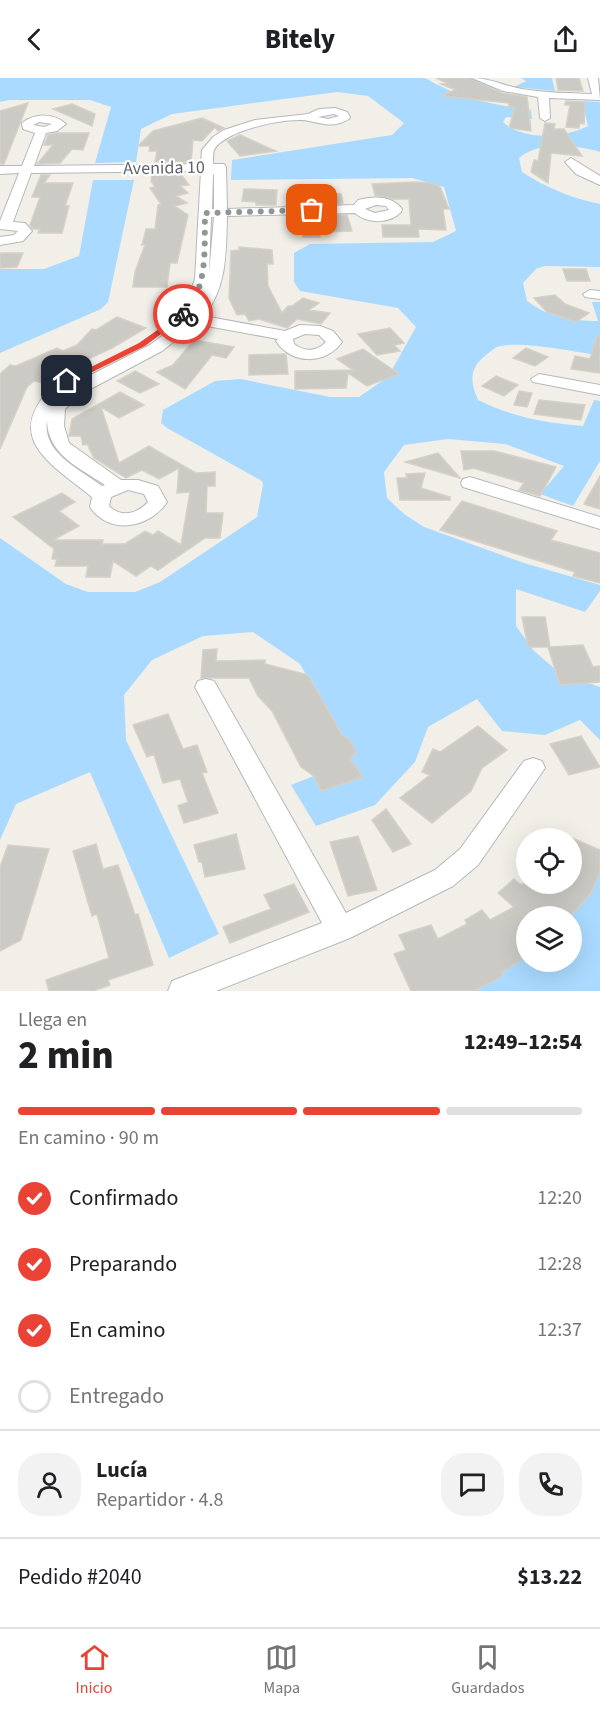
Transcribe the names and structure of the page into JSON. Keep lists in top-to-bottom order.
{
  "streets": {
    "street": ["Avenida 10"]
  },
  "page": {
    "header": "Bitely",
    "heading": ["2 min", "Llega en", "12:49–12:54"],
    "panel": [
      "Lucía",
      "Repartidor · 4.8",
      "Pedido #2040",
      "$13.22"
    ],
    "bar": "En camino · 90 m",
    "list": [
      ["Confirmado", "12:20"],
      ["Preparando", "12:28"],
      ["En camino", "12:37"],
      "Entregado"
    ],
    "tabs": ["Inicio", "Mapa", "Guardados"]
  }
}
